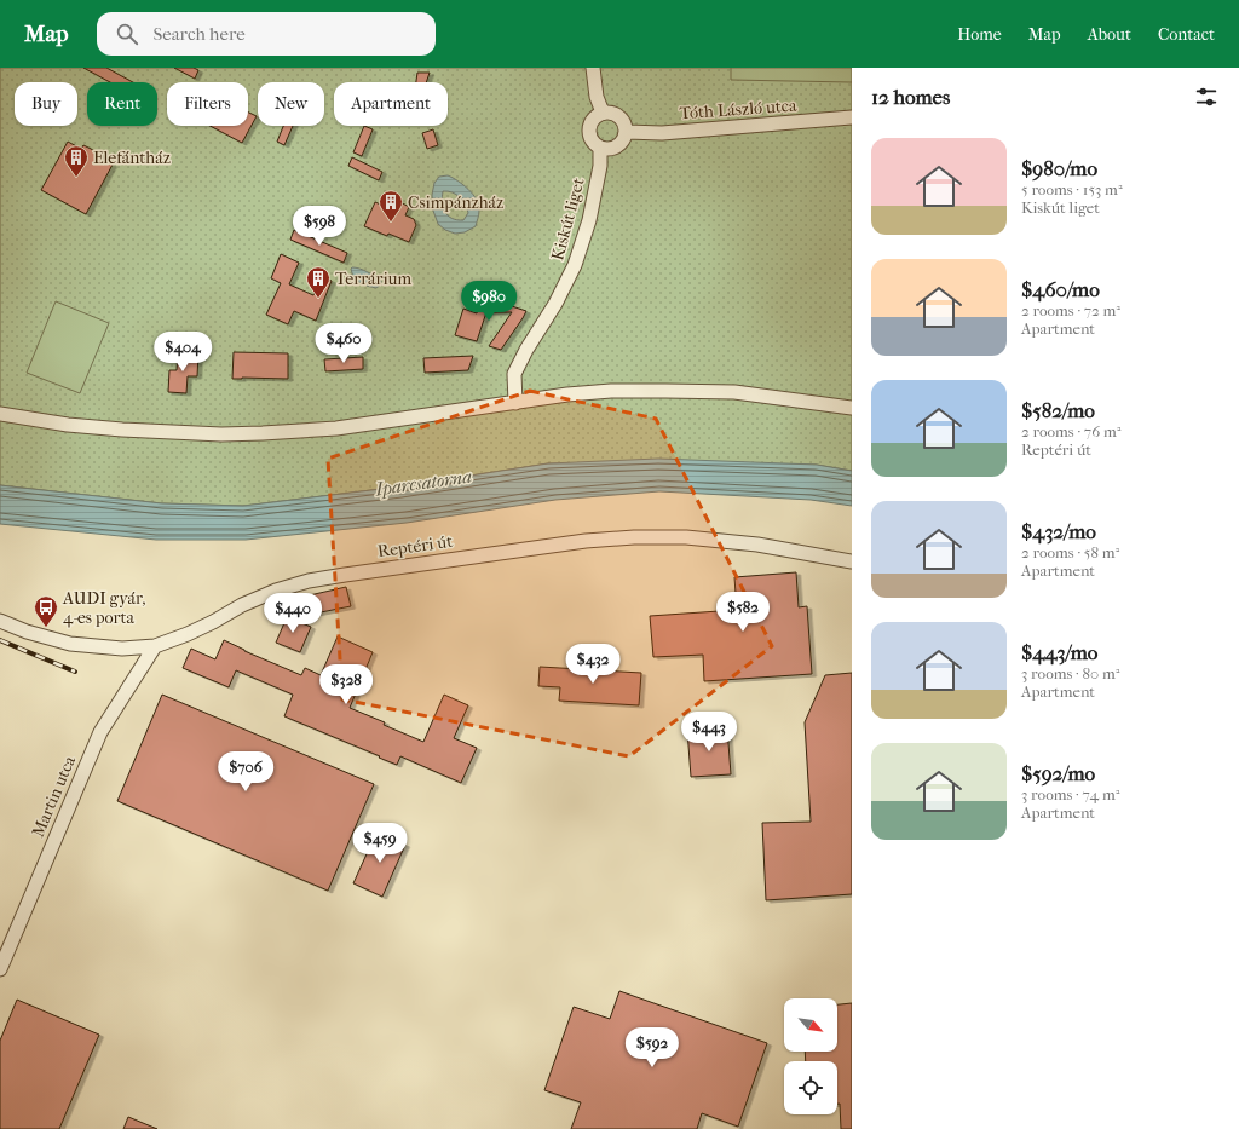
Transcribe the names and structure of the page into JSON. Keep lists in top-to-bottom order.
{
  "streets": {
    "street": [
      "Tóth László utca",
      "Kiskút liget",
      "Reptéri út",
      "Martin utca"
    ]
  },
  "crossings": [
    ["Tóth László utca", "Kiskút liget"],
    ["Reptéri út", "Martin utca"]
  ],
  "water": ["Iparcsatorna"],
  "places": {
    "building": ["Elefántház", "Csimpánzház", "Terrárium"],
    "bus stop": ["AUDI gyár, 4-es porta"]
  },
  "north": "bottom right",
  "page": {
    "header": "Map",
    "search": "Search here",
    "nav": [
      "Home",
      "Map",
      "About",
      "Contact"
    ],
    "heading": "12 homes",
    "chip": [
      "Buy",
      "Rent",
      "Filters",
      "New",
      "Apartment"
    ],
    "list": [
      {
        "name": "$980/mo",
        "note": "5 rooms · 153 m² · Kiskút liget"
      },
      {
        "name": "$460/mo",
        "note": "2 rooms · 72 m² · Apartment"
      },
      {
        "name": "$582/mo",
        "note": "2 rooms · 76 m² · Reptéri út"
      },
      {
        "name": "$432/mo",
        "note": "2 rooms · 58 m² · Apartment"
      },
      {
        "name": "$443/mo",
        "note": "3 rooms · 80 m² · Apartment"
      },
      {
        "name": "$592/mo",
        "note": "3 rooms · 74 m² · Apartment"
      }
    ],
    "price": [
      "$598",
      "$980",
      "$460",
      "$404",
      "$582",
      "$440",
      "$432",
      "$328",
      "$443",
      "$706",
      "$459",
      "$592"
    ]
  }
}
